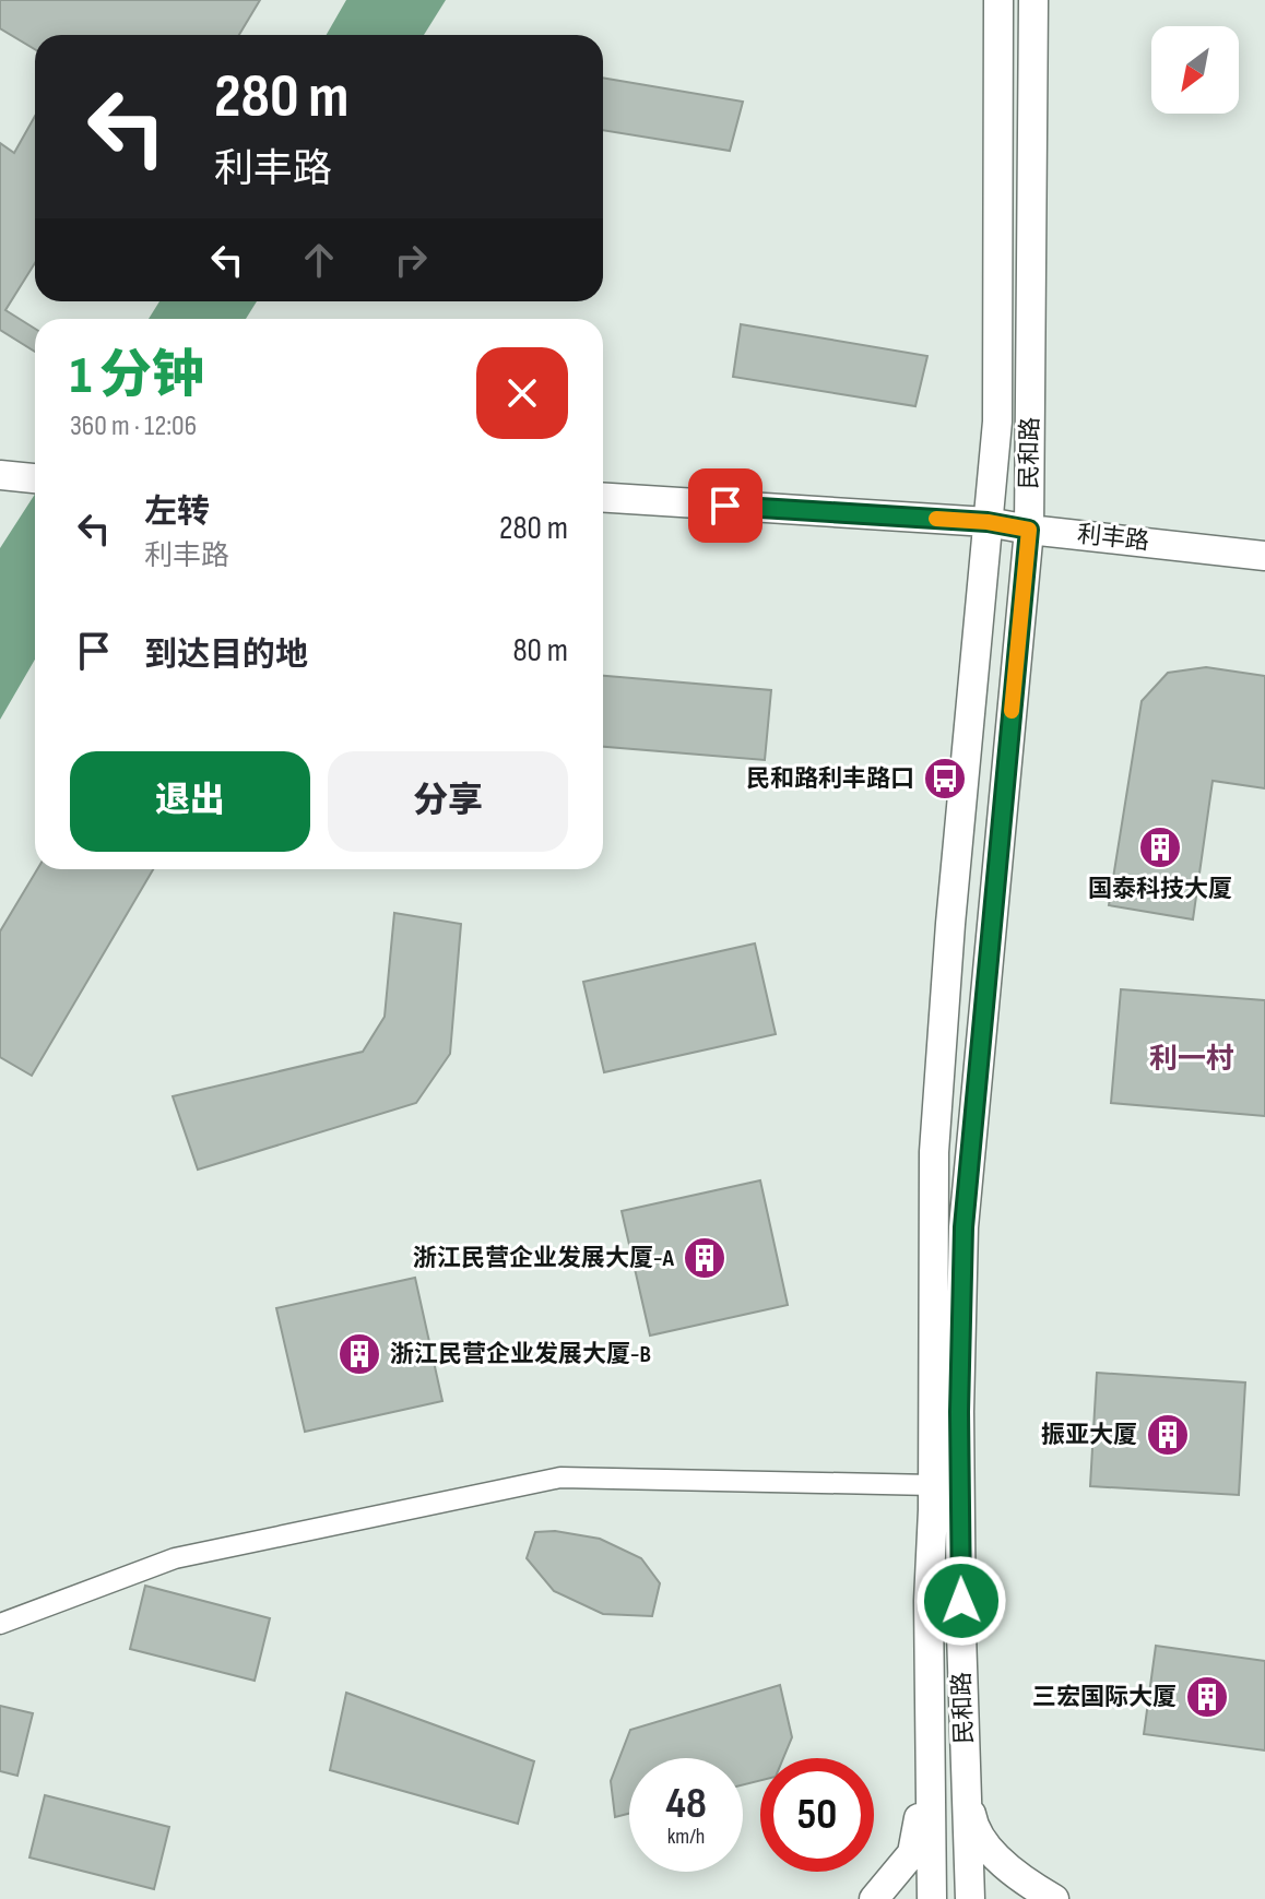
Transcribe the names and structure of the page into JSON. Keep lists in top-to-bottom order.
{
  "streets": {
    "main road": ["民和路", "利丰路"]
  },
  "crossings": [
    ["民和路", "利丰路"]
  ],
  "districts": ["利一村"],
  "places": {
    "bus stop": ["民和路利丰路口"],
    "building": [
      "国泰科技大厦",
      "浙江民营企业发展大厦-A",
      "浙江民营企业发展大厦-B",
      "振亚大厦",
      "三宏国际大厦"
    ]
  },
  "north": "bottom left",
  "page": {
    "turn": ["280 m", "利丰路"],
    "heading": ["1 分钟", "360 m · 12:06"],
    "list": [
      {
        "name": "左转",
        "note": "利丰路",
        "value": "280 m"
      },
      {
        "name": "到达目的地",
        "value": "80 m"
      }
    ],
    "buttons": ["退出", "分享"],
    "speed": "48 km/h",
    "limit": "50"
  }
}
